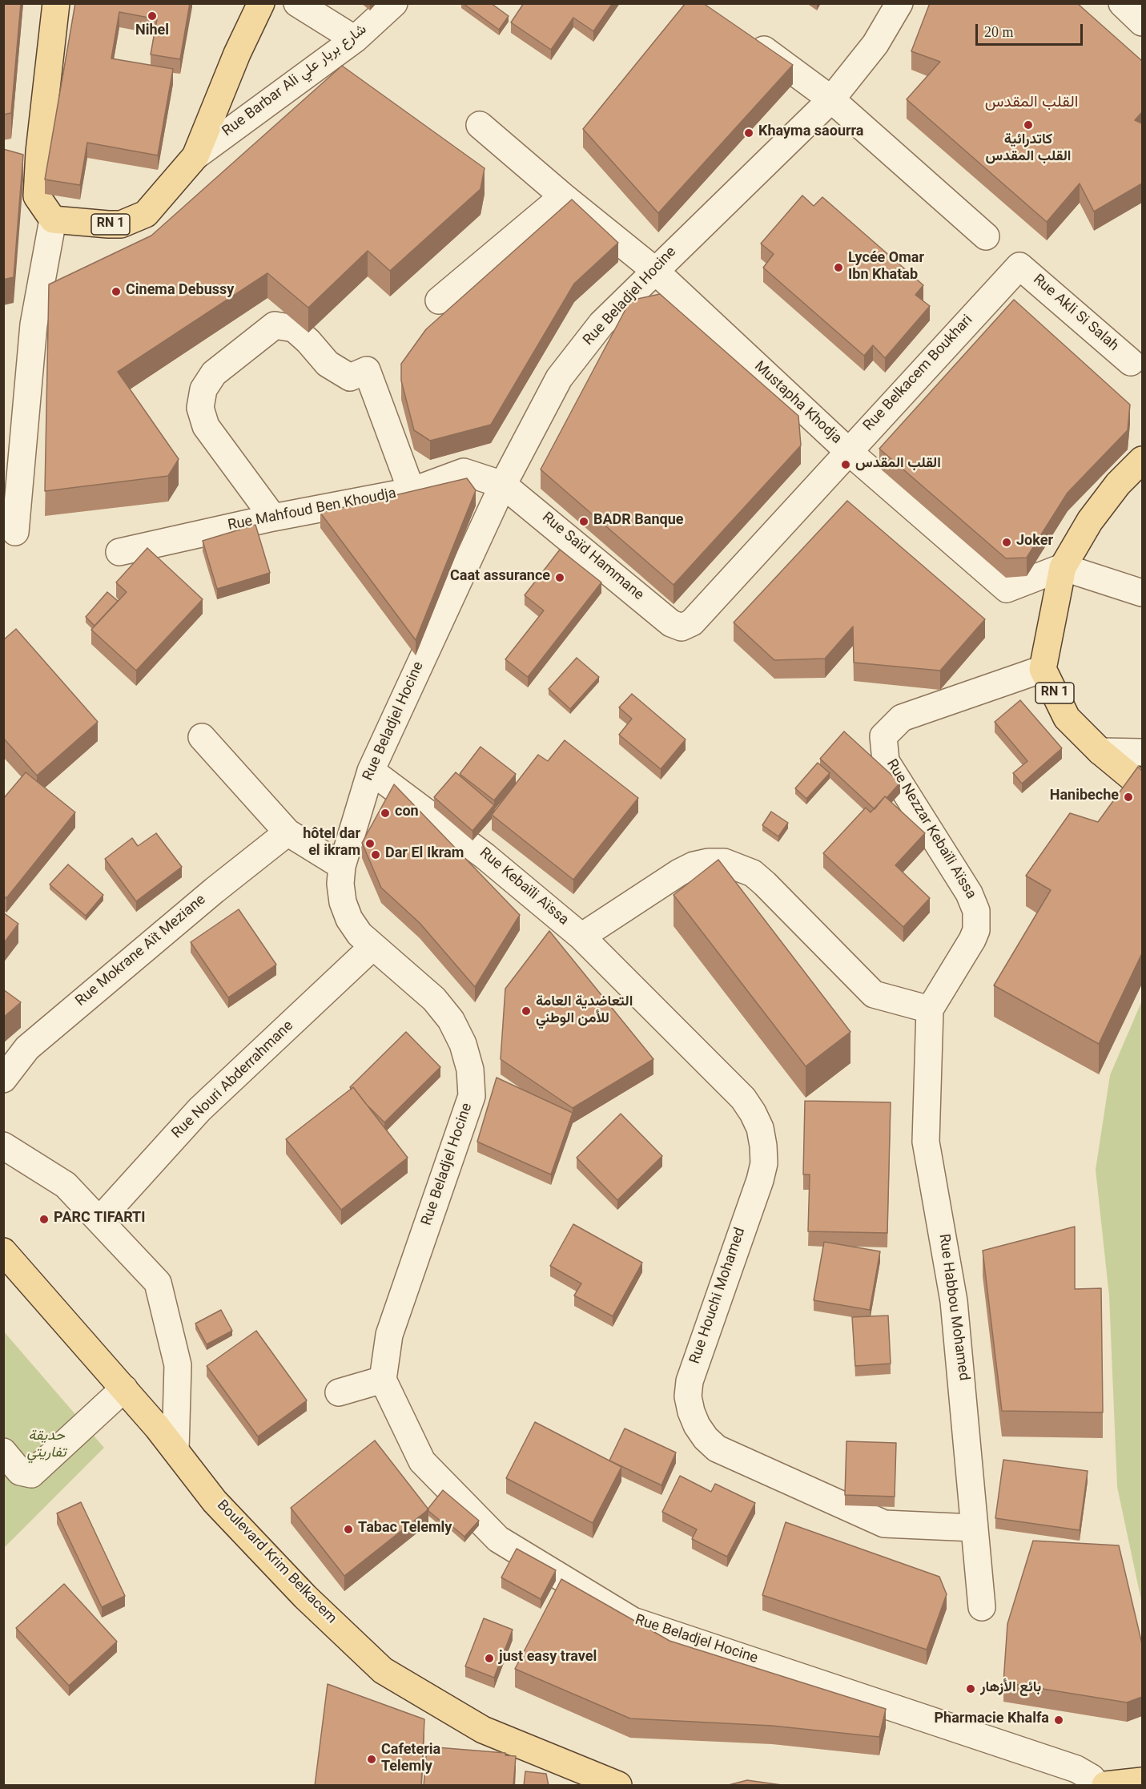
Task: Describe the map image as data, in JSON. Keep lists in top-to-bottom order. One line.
{"streets":{"main road":["RN 1","Boulevard Krim Belkacem"],"street":["Rue Barbar Ali شارع بربار علي","Rue Beladjel Hocine","Rue Akli Si Salah","Rue Belkacem Boukhari","Mustapha Khodja","Rue Mahfoud Ben Khoudja","Rue Saïd Hammane","Rue Nezzar Kebaïli Aïssa","Rue Kebaïli Aïssa","Rue Mokrane Aït Meziane","Rue Nouri Abderrahmane","Rue Houchi Mohamed","Rue Habbou Mohamed"]},"crossings":[["Rue Barbar Ali شارع بربار علي","RN 1"],["RN 1","Mustapha Khodja"],["RN 1","Rue Nezzar Kebaïli Aïssa"],["Rue Beladjel Hocine","Mustapha Khodja"],["Rue Beladjel Hocine","Rue Mahfoud Ben Khoudja"],["Rue Beladjel Hocine","Rue Saïd Hammane"],["Rue Beladjel Hocine","Rue Kebaïli Aïssa"],["Rue Beladjel Hocine","Rue Nouri Abderrahmane"],["Rue Akli Si Salah","Rue Belkacem Boukhari"],["Rue Belkacem Boukhari","Mustapha Khodja"],["Rue Belkacem Boukhari","Rue Saïd Hammane"],["Rue Mahfoud Ben Khoudja","Rue Saïd Hammane"],["Rue Nezzar Kebaïli Aïssa","Rue Habbou Mohamed"],["Rue Kebaïli Aïssa","Rue Houchi Mohamed"],["Rue Houchi Mohamed","Rue Habbou Mohamed"]],"districts":["القلب المقدس"],"parks":["حديقة تفاريتي"],"places":["Nihel","كاتدرائية القلب المقدس","Khayma saourra","Lycée Omar Ibn Khatab","Cinema Debussy","القلب المقدس","BADR Banque","Joker","Caat assurance","Hanibeche","con","hôtel dar el ikram","Dar El Ikram","التعاضدية العامة للأمن الوطني","PARC TIFARTI","Tabac Telemly","just easy travel","بائع الأزهار","Pharmacie Khalfa","Cafeteria Telemly"],"scale_bar":"20 m"}
